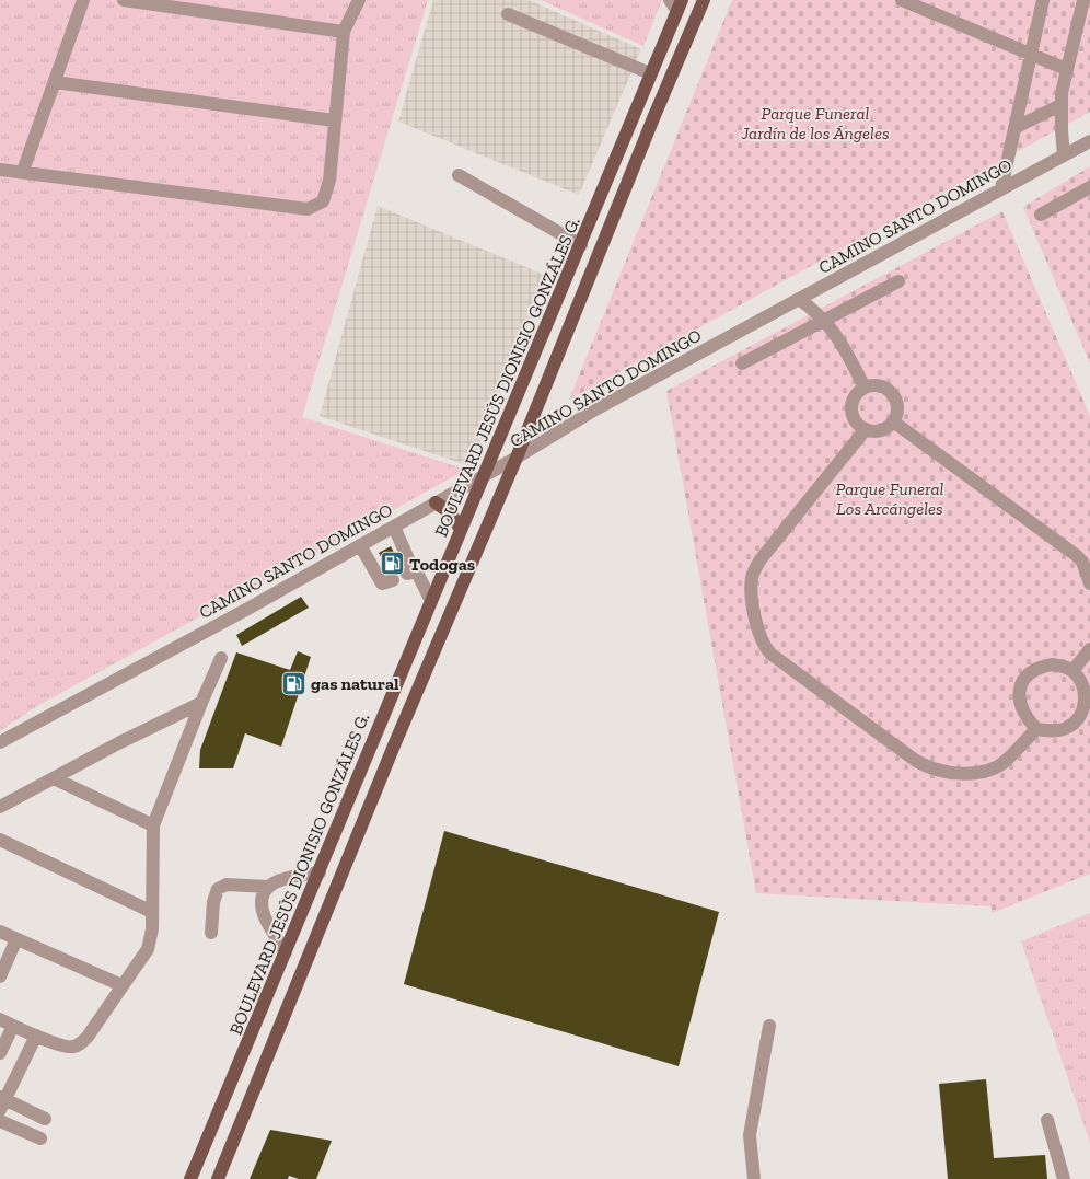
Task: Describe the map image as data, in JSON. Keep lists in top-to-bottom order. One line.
{"streets":{"main road":["BOULEVARD JESÚS DIONISIO GONZÁLES G."],"street":["CAMINO SANTO DOMINGO"]},"crossings":[["CAMINO SANTO DOMINGO","BOULEVARD JESÚS DIONISIO GONZÁLES G."]],"parks":["Parque Funeral Jardín de los Ángeles","Parque Funeral Los Arcángeles"],"places":{"fuel station":["Todogas","gas natural"]}}
